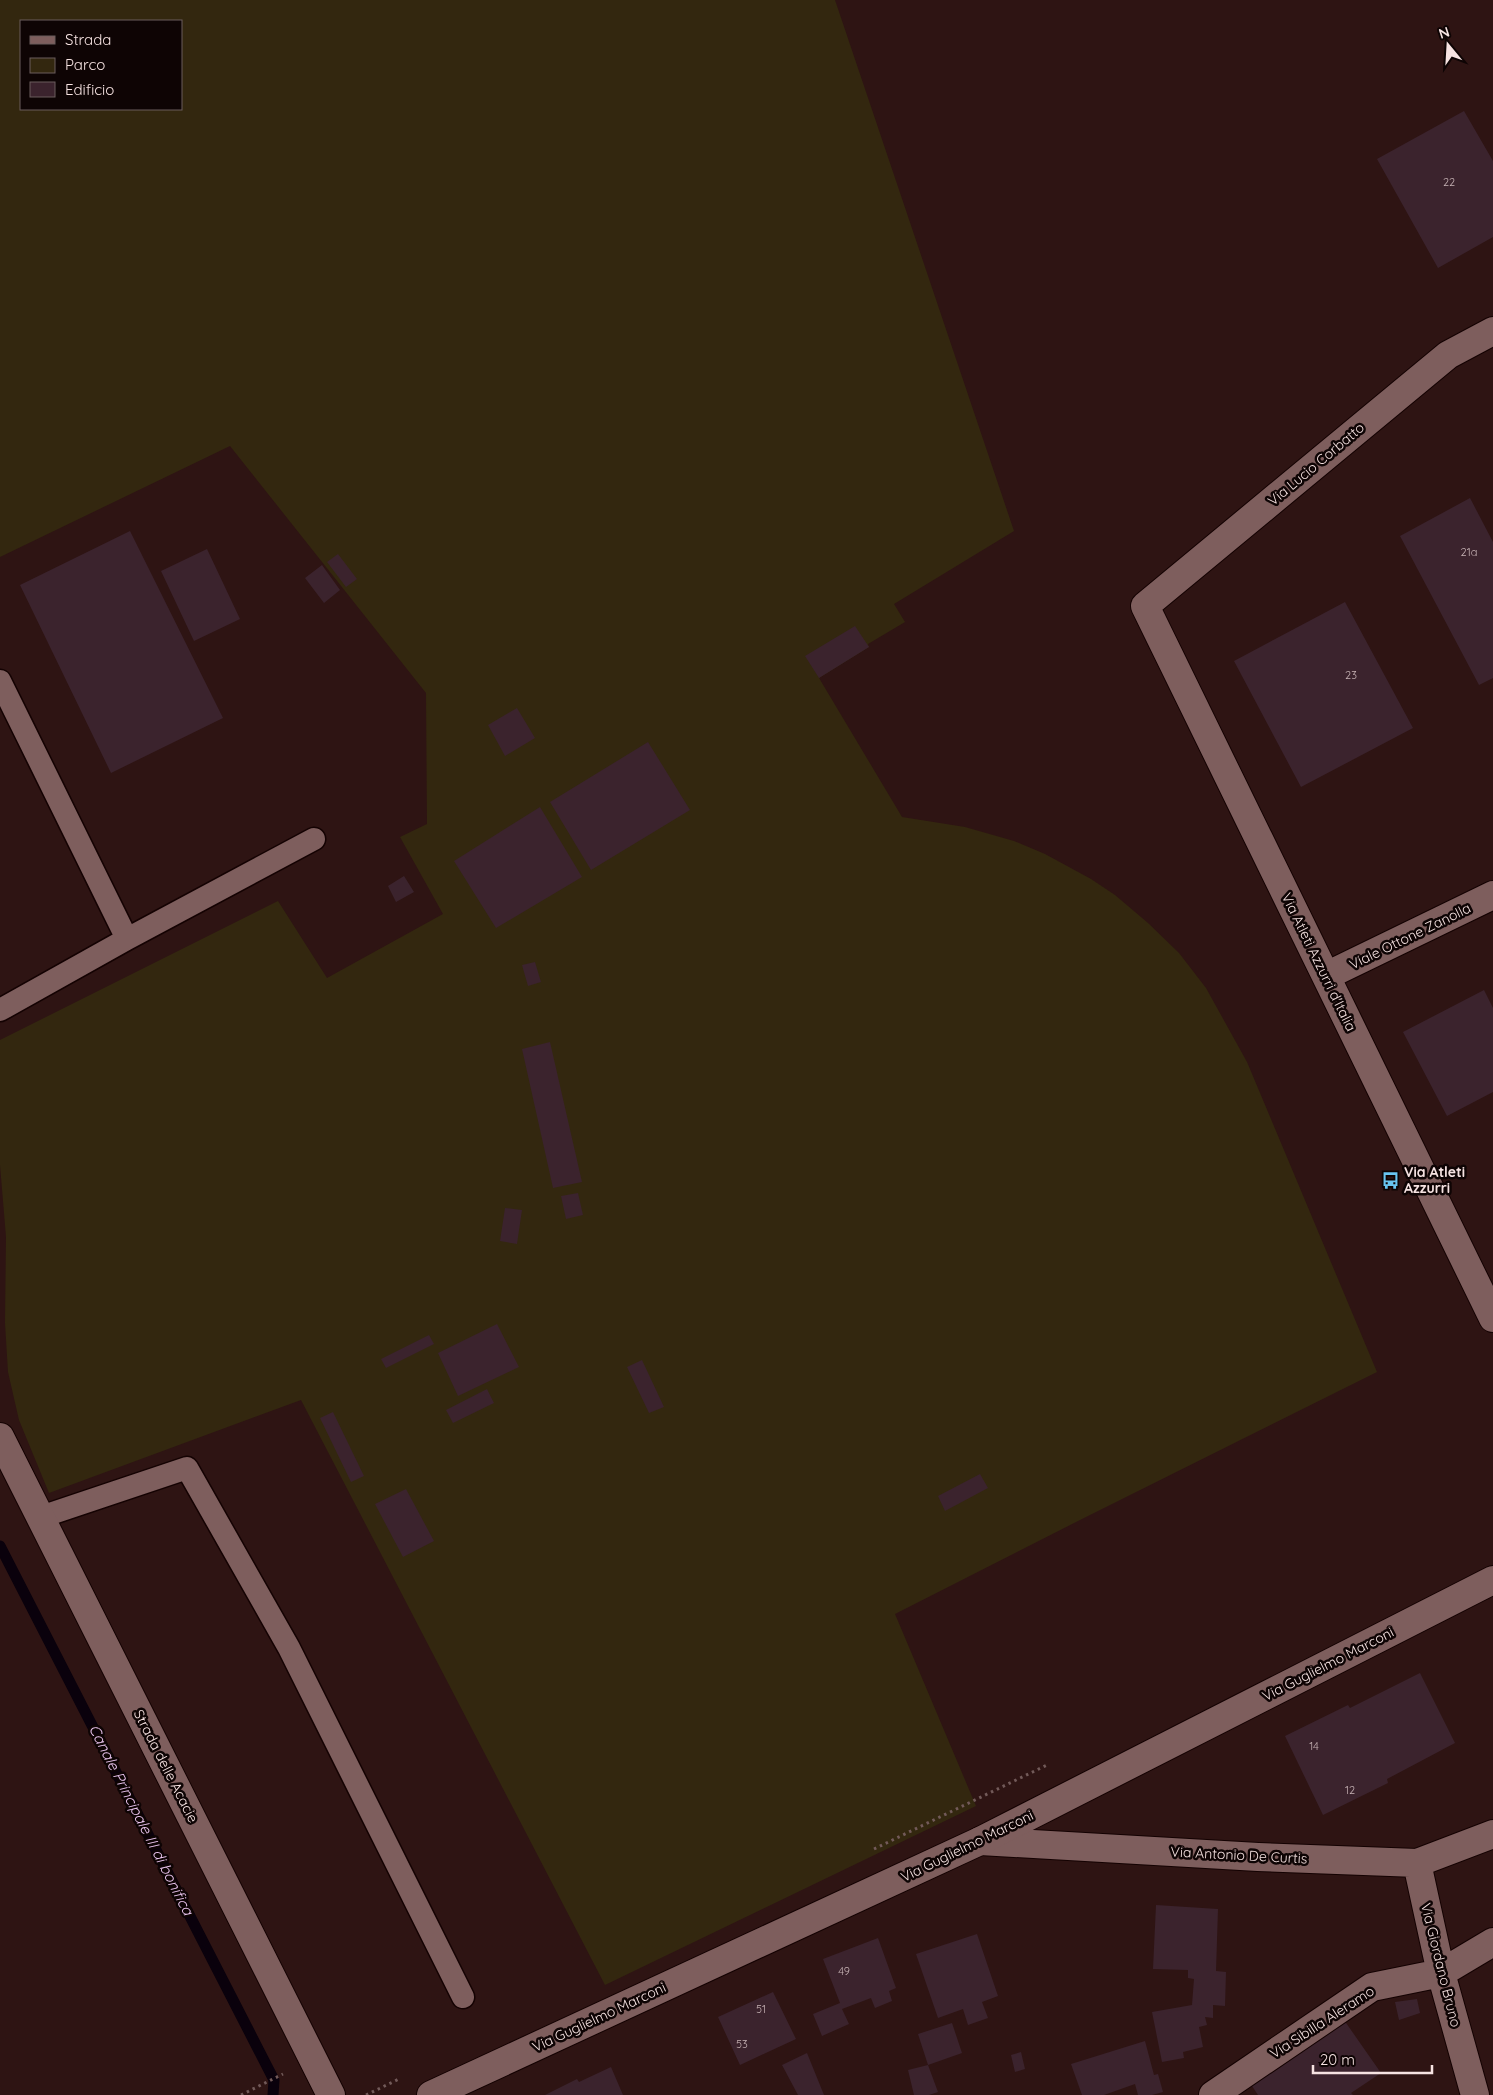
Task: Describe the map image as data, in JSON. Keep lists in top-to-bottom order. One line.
{"streets":{"street":["Via Lucio Corbatto","Viale Ottone Zanolla","Via Atleti Azzurri d'Italia","Via Guglielmo Marconi","Strada delle Acacie","Via Antonio De Curtis","Via Giordano Bruno","Via Sibilla Aleramo"]},"crossings":[["Via Lucio Corbatto","Via Atleti Azzurri d'Italia"],["Viale Ottone Zanolla","Via Atleti Azzurri d'Italia"],["Via Guglielmo Marconi","Via Antonio De Curtis"],["Via Antonio De Curtis","Via Giordano Bruno"],["Via Giordano Bruno","Via Sibilla Aleramo"]],"water":["Canale Principale III di bonifica"],"places":{"bus stop":["Via Atleti Azzurri"]},"house_numbers":["22","21a","23","14","12","49","51","53"],"legend":["Strada","Parco","Edificio"],"scale_bar":"20 m","north":"top"}
